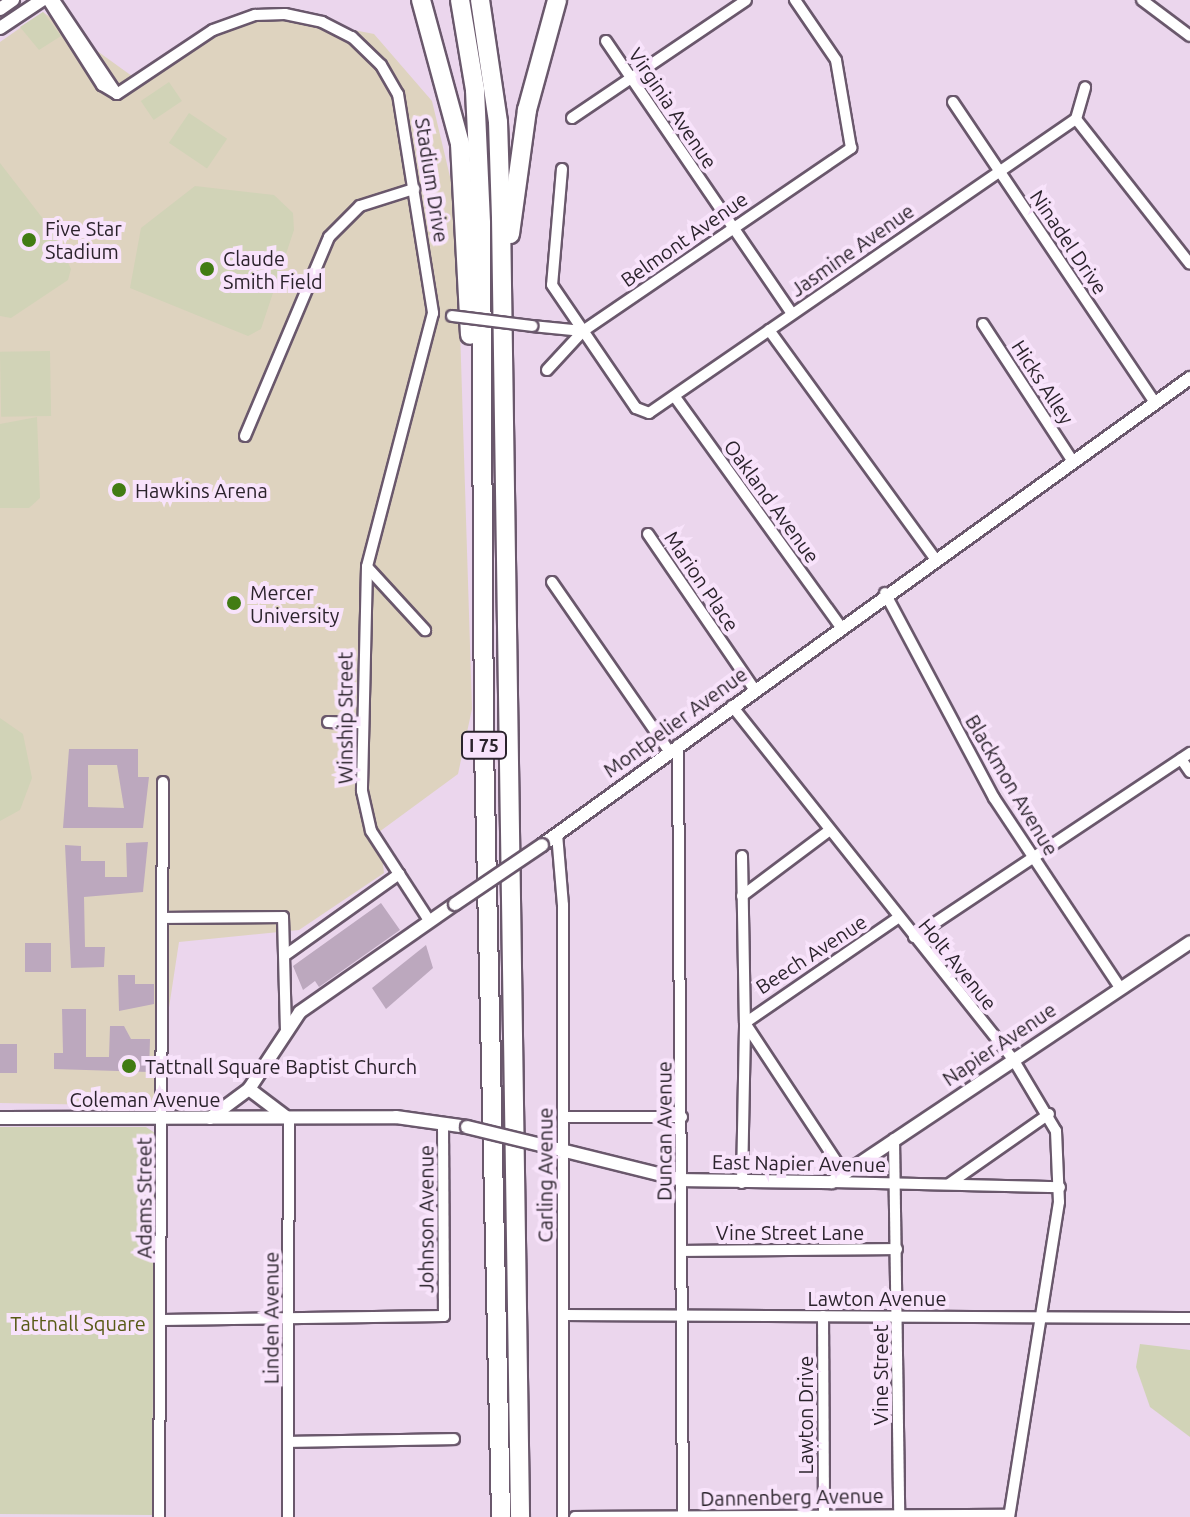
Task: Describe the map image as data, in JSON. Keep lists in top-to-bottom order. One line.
{"streets":{"highway":["I 75"],"street":["Virginia Avenue","Stadium Drive","Belmont Avenue","Ninadel Drive","Jasmine Avenue","Hicks Alley","Oakland Avenue","Marion Place","Winship Street","Montpelier Avenue","Blackmon Avenue","Beech Avenue","Holt Avenue","Napier Avenue","Coleman Avenue","Duncan Avenue","East Napier Avenue","Carling Avenue","Adams Street","Johnson Avenue","Vine Street Lane","Lawton Avenue","Linden Avenue","Vine Street","Lawton Drive","Dannenberg Avenue"]},"crossings":[["Virginia Avenue","Belmont Avenue"],["Virginia Avenue","Jasmine Avenue"],["Stadium Drive","Winship Street"],["Belmont Avenue","Jasmine Avenue"],["Ninadel Drive","Jasmine Avenue"],["Ninadel Drive","Montpelier Avenue"],["Jasmine Avenue","Oakland Avenue"],["Hicks Alley","Montpelier Avenue"],["Oakland Avenue","Montpelier Avenue"],["Marion Place","Montpelier Avenue"],["Winship Street","Montpelier Avenue"],["Montpelier Avenue","Blackmon Avenue"],["Montpelier Avenue","Holt Avenue"],["Montpelier Avenue","Coleman Avenue"],["Montpelier Avenue","Duncan Avenue"],["Montpelier Avenue","Carling Avenue"],["Blackmon Avenue","Napier Avenue"],["Beech Avenue","Holt Avenue"],["Holt Avenue","Napier Avenue"],["Holt Avenue","East Napier Avenue"],["Holt Avenue","Lawton Avenue"],["Holt Avenue","Dannenberg Avenue"],["Napier Avenue","East Napier Avenue"],["Napier Avenue","Vine Street"],["Coleman Avenue","East Napier Avenue"],["Coleman Avenue","Adams Street"],["Coleman Avenue","Johnson Avenue"],["Coleman Avenue","Linden Avenue"],["Duncan Avenue","East Napier Avenue"],["Duncan Avenue","Vine Street Lane"],["Duncan Avenue","Lawton Avenue"],["Duncan Avenue","Dannenberg Avenue"],["East Napier Avenue","Carling Avenue"],["East Napier Avenue","Vine Street"],["Carling Avenue","Lawton Avenue"],["Johnson Avenue","Linden Avenue"],["Vine Street Lane","Vine Street"],["Lawton Avenue","Vine Street"],["Lawton Avenue","Lawton Drive"],["Vine Street","Dannenberg Avenue"],["Lawton Drive","Dannenberg Avenue"]],"parks":["Tattnall Square"],"places":["Five Star Stadium","Claude Smith Field","Hawkins Arena","Mercer University","Tattnall Square Baptist Church"]}
